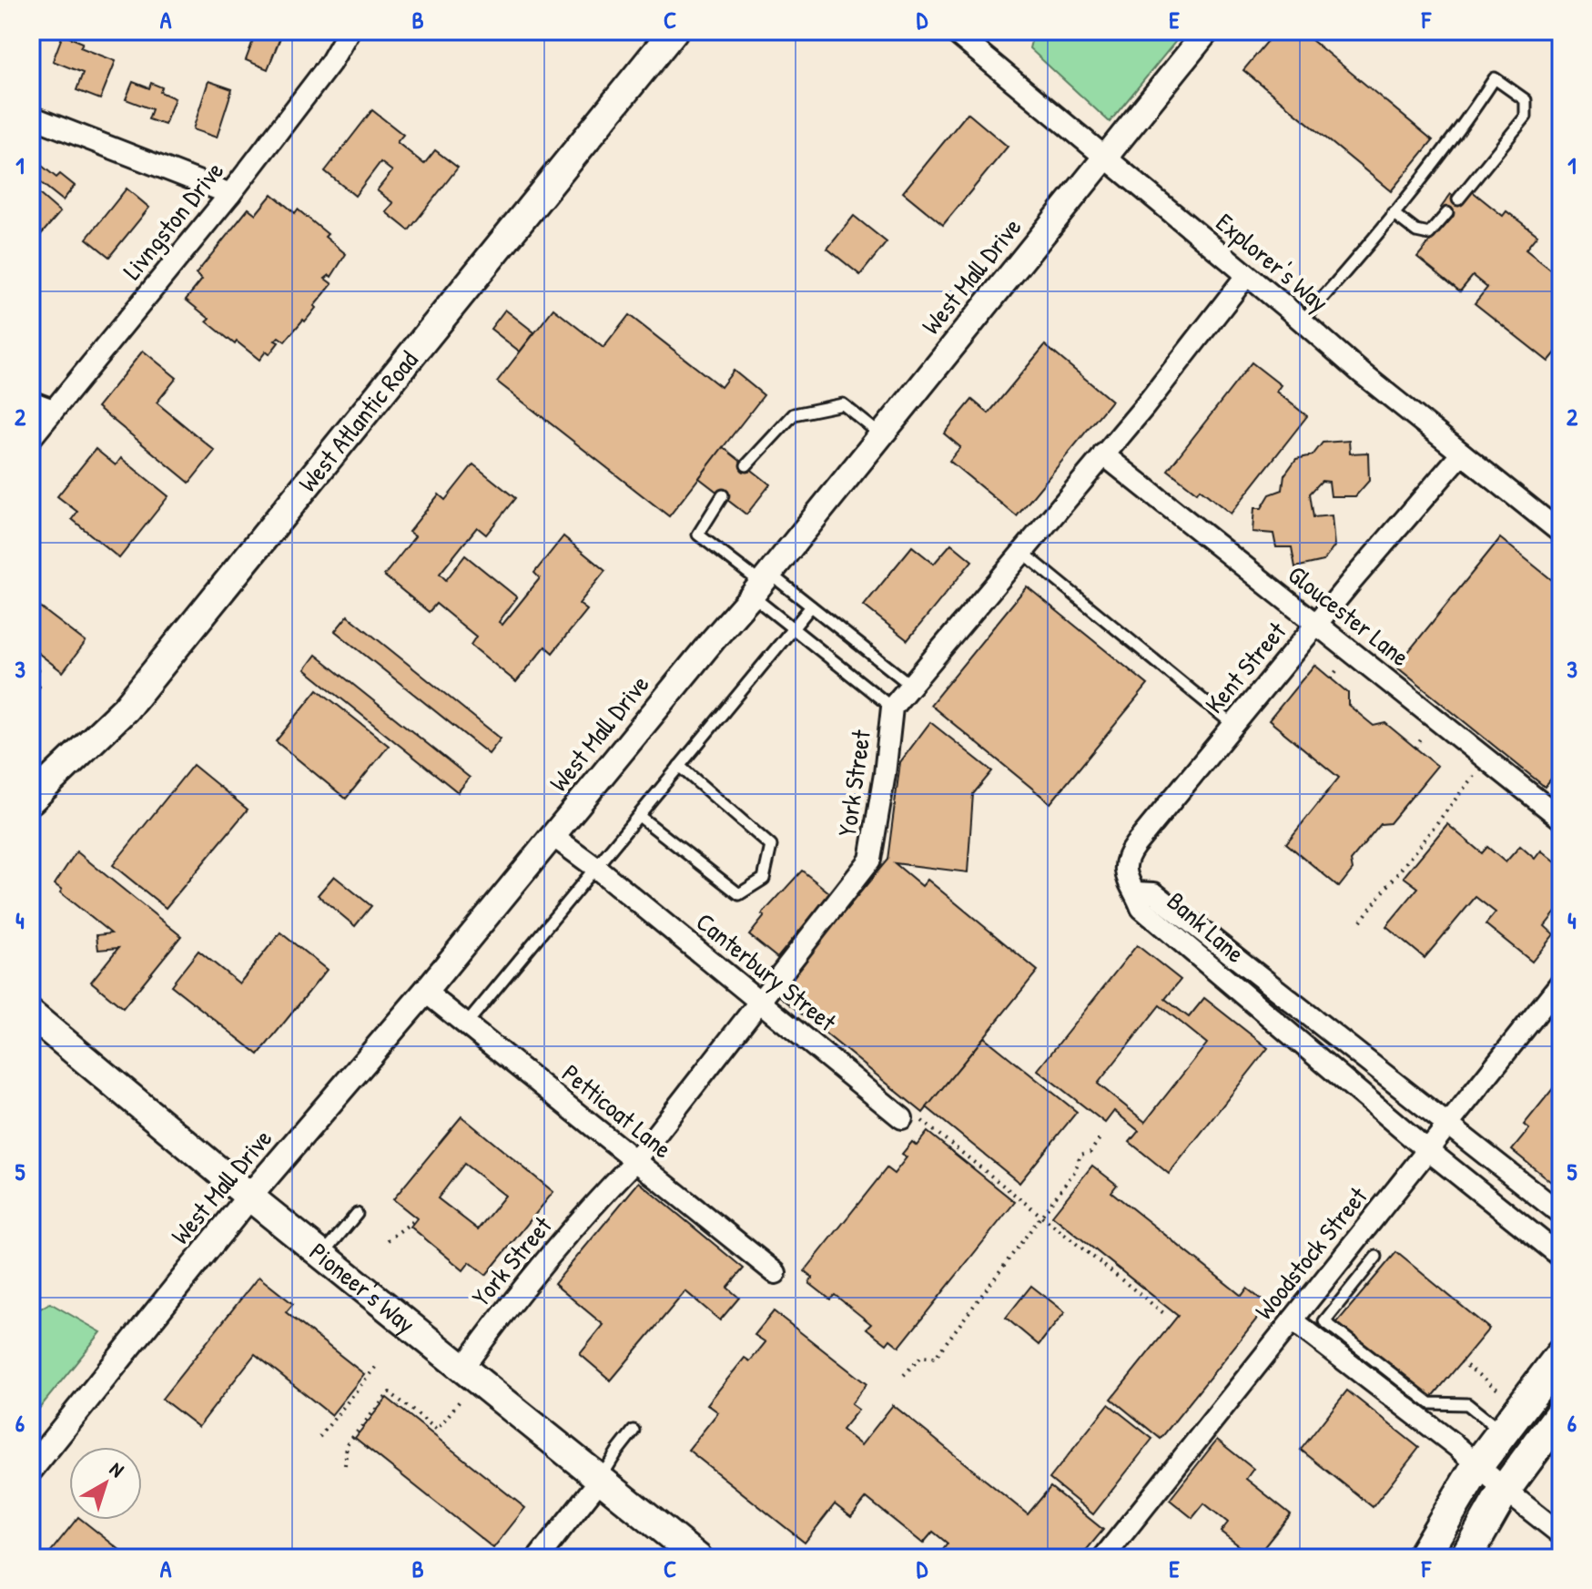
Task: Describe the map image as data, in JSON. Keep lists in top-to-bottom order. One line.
{"streets":{"main road":["West Atlantic Road","Pioneer's Way"],"street":["Livngston Drive","Explorer's Way","West Mall Drive","Gloucester Lane","Kent Street","York Street","Bank Lane","Canterbury Street","Petticoat Lane","Woodstock Street"]},"crossings":[["Explorer's Way","West Mall Drive"],["Explorer's Way","Kent Street"],["Explorer's Way","York Street"],["West Mall Drive","Canterbury Street"],["West Mall Drive","Petticoat Lane"],["West Mall Drive","Pioneer's Way"],["Gloucester Lane","Kent Street"],["Gloucester Lane","York Street"],["Kent Street","Bank Lane"],["York Street","Canterbury Street"],["York Street","Petticoat Lane"],["York Street","Pioneer's Way"],["Bank Lane","Woodstock Street"]],"north":"top right","grid":{"columns":["A","B","C","D","E","F"],"rows":["1","2","3","4","5","6"]}}
